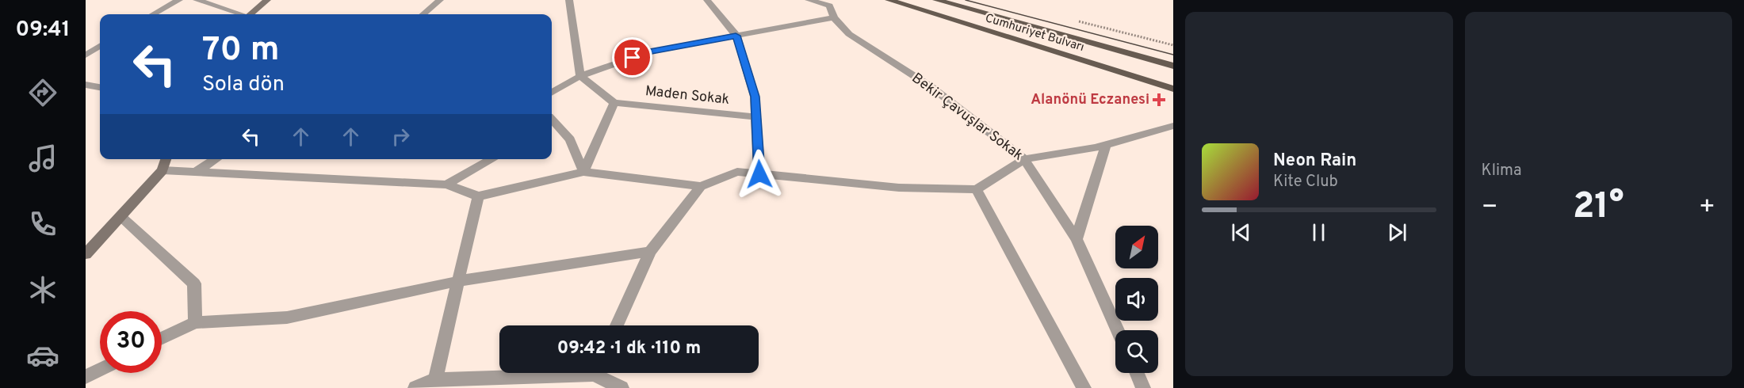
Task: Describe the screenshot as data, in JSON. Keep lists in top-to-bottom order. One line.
{"streets":{"main road":["Cumhuriyet Bulvarı"],"street":["Maden Sokak","Bekir Çavuşlar Sokak"]},"places":{"health":["Alanönü Eczanesi"]},"north":"top right","page":{"tabs":"09:41","tile":"Klima","turn":["70 m","Sola dön"],"song":["Neon Rain","Kite Club"],"heat":["−","21°","+"],"limit":"30","trip":"09:42 · 1 dk · 110 m"}}
